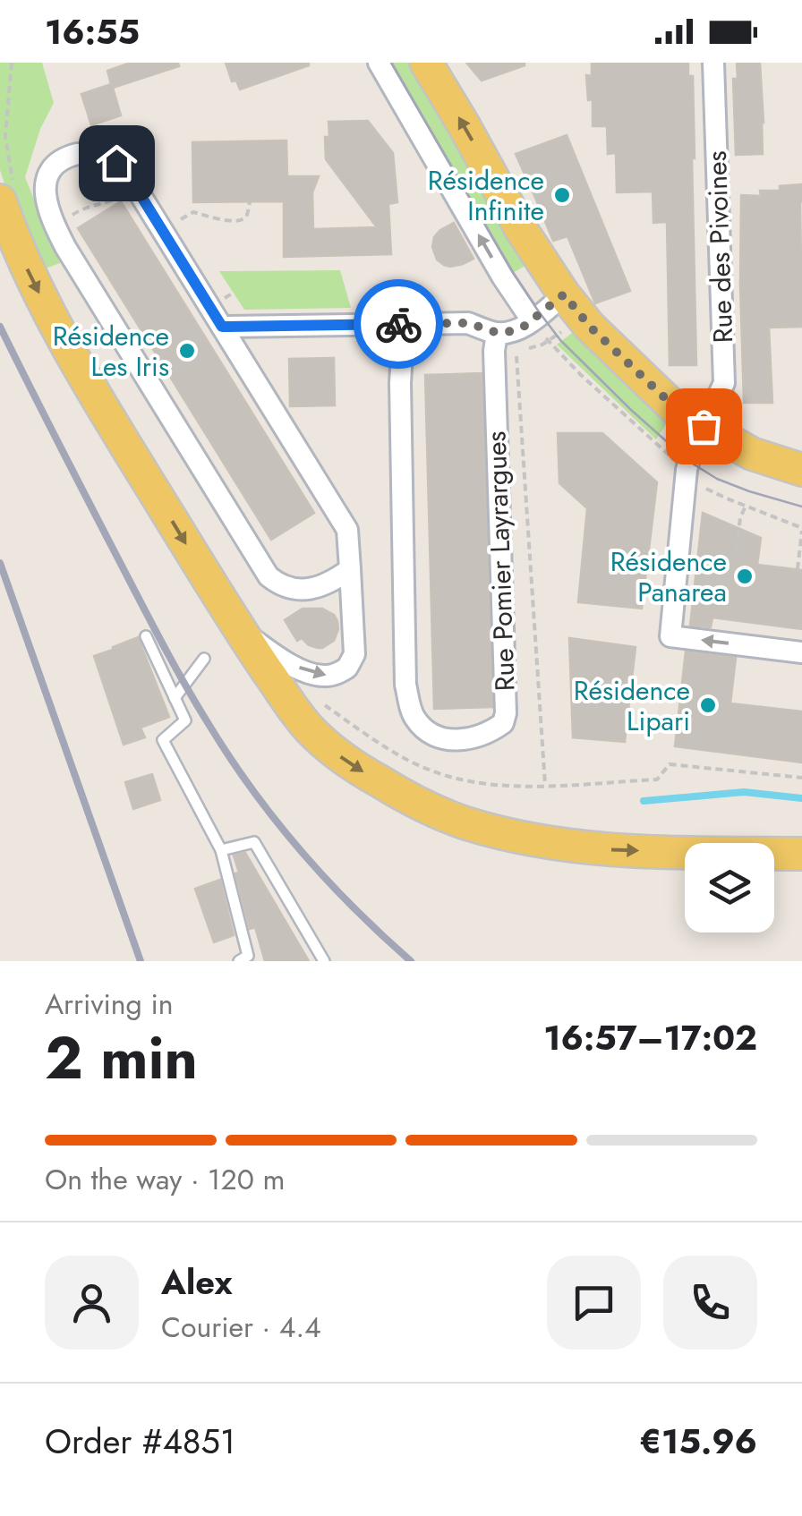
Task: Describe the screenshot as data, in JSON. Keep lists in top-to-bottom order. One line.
{"streets":{"street":["Rue des Pivoines","Rue Pomier Layrargues"]},"places":["Résidence Infinite","Résidence Les Iris","Résidence Panarea","Résidence Lipari"],"page":{"status":"16:55","heading":["2 min","Arriving in","16:57–17:02"],"panel":["Alex","Courier · 4.4","Order #4851","€15.96"],"bar":"On the way · 120 m"}}
